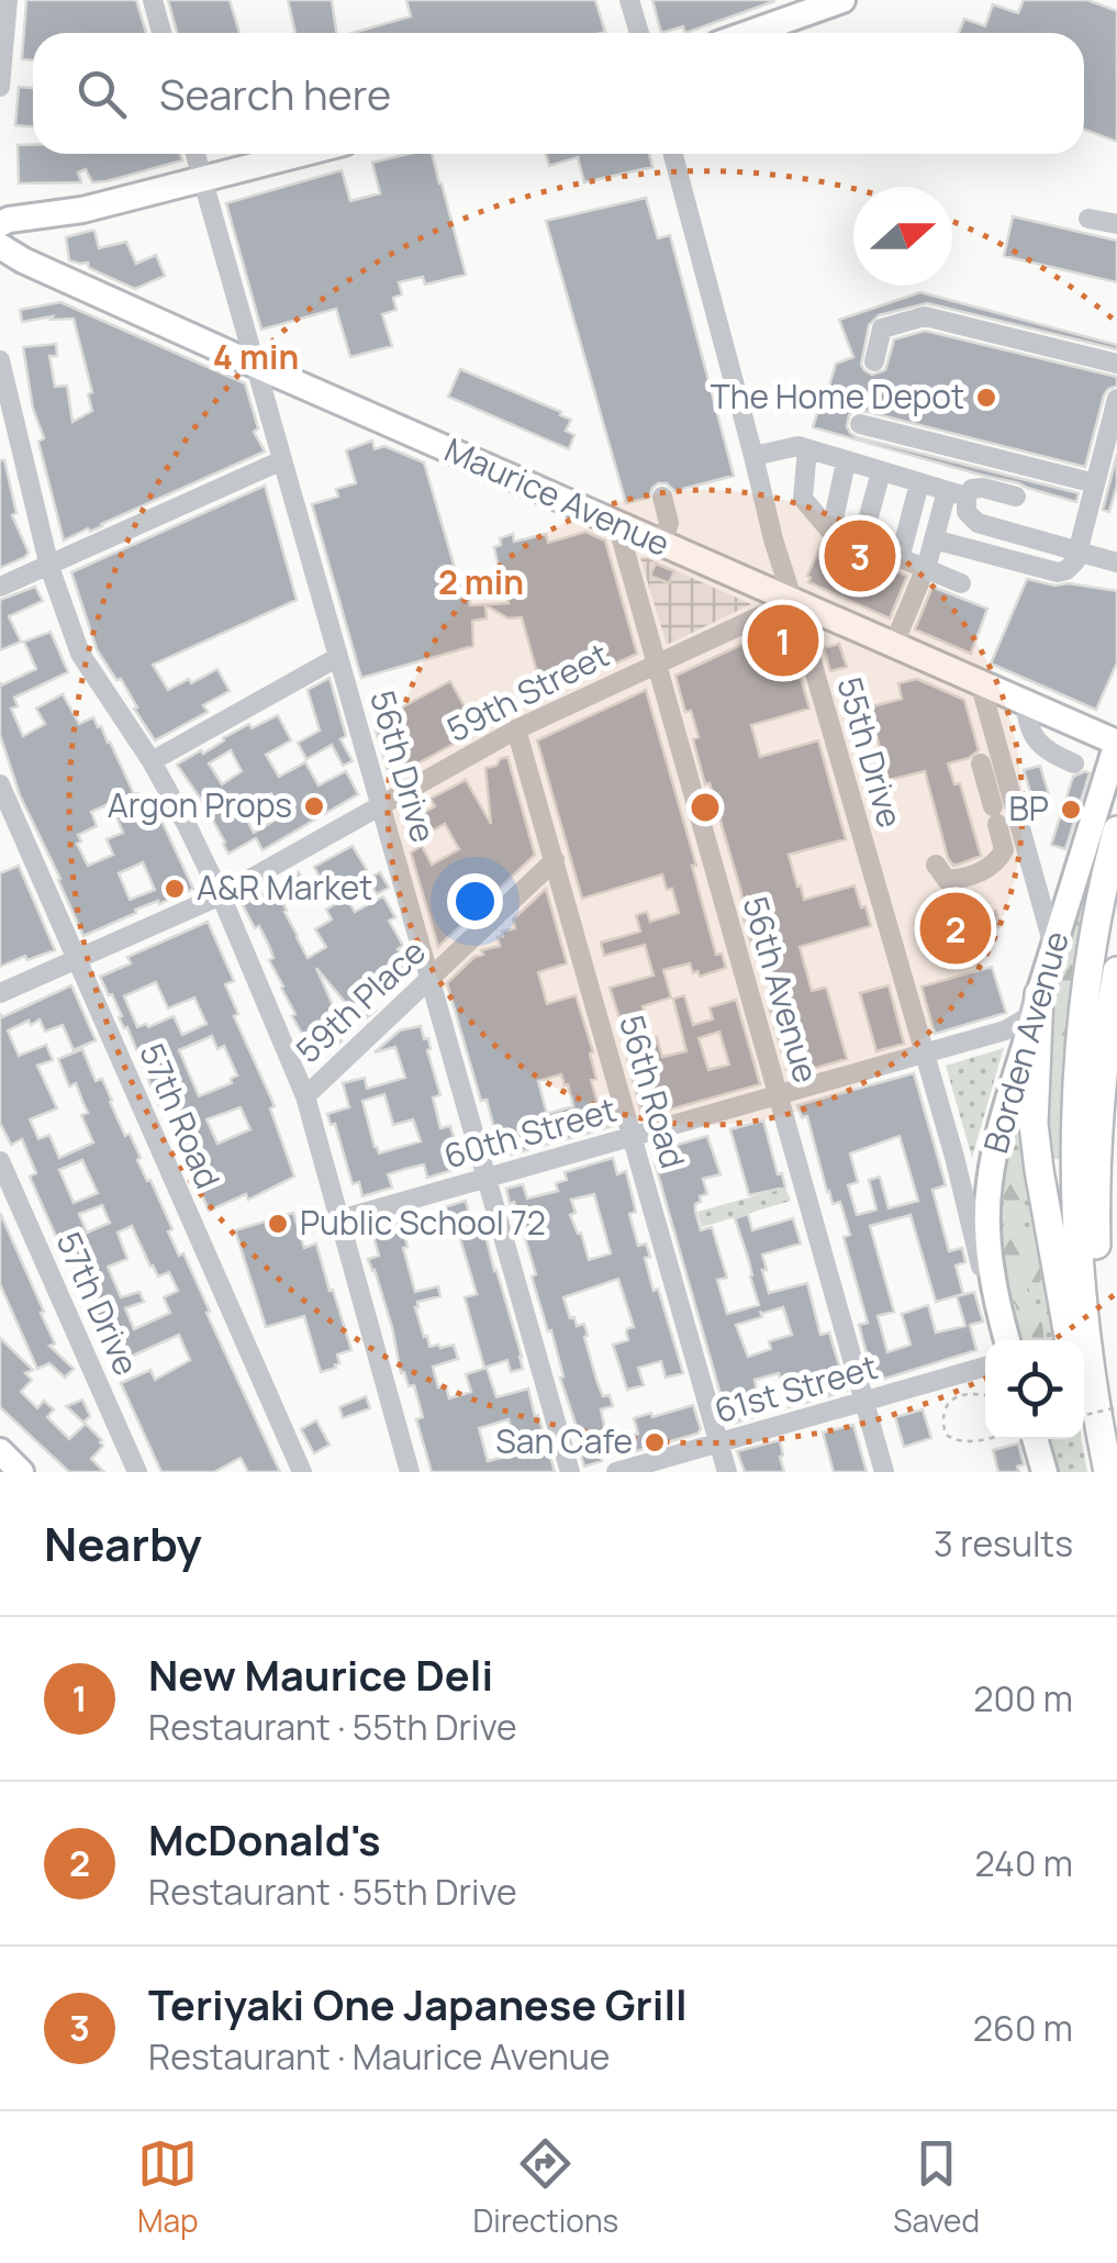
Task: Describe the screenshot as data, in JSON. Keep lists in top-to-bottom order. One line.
{"streets":{"main road":["Maurice Avenue","Borden Avenue"],"street":["59th Street","55th Drive","56th Drive","56th Avenue","59th Place","56th Road","57th Road","60th Street","57th Drive","61st Street"]},"crossings":[["Maurice Avenue","59th Street"],["Maurice Avenue","55th Drive"],["Maurice Avenue","56th Drive"],["Maurice Avenue","56th Avenue"],["Maurice Avenue","Borden Avenue"],["59th Street","55th Drive"],["59th Street","56th Drive"],["59th Street","56th Avenue"],["59th Street","56th Road"],["59th Street","57th Road"],["55th Drive","Borden Avenue"],["55th Drive","60th Street"],["56th Drive","59th Place"],["56th Drive","60th Street"],["56th Avenue","60th Street"],["56th Avenue","61st Street"],["59th Place","56th Road"],["Borden Avenue","60th Street"],["56th Road","60th Street"],["56th Road","61st Street"]],"places":["The Home Depot","Argon Props","BP","A&R Market","Public School 72","San Cafe"],"north":"right","page":{"search":"Search here","pins":["3","1","2"],"heading":["Nearby","3 results"],"list":[{"mark":"1","name":"New Maurice Deli","note":"Restaurant · 55th Drive","value":"200 m"},{"mark":"2","name":"McDonald's","note":"Restaurant · 55th Drive","value":"240 m"},{"mark":"3","name":"Teriyaki One Japanese Grill","note":"Restaurant · Maurice Avenue","value":"260 m"}],"nav":["Map","Directions","Saved"]},"rings":["4 min","2 min"]}
